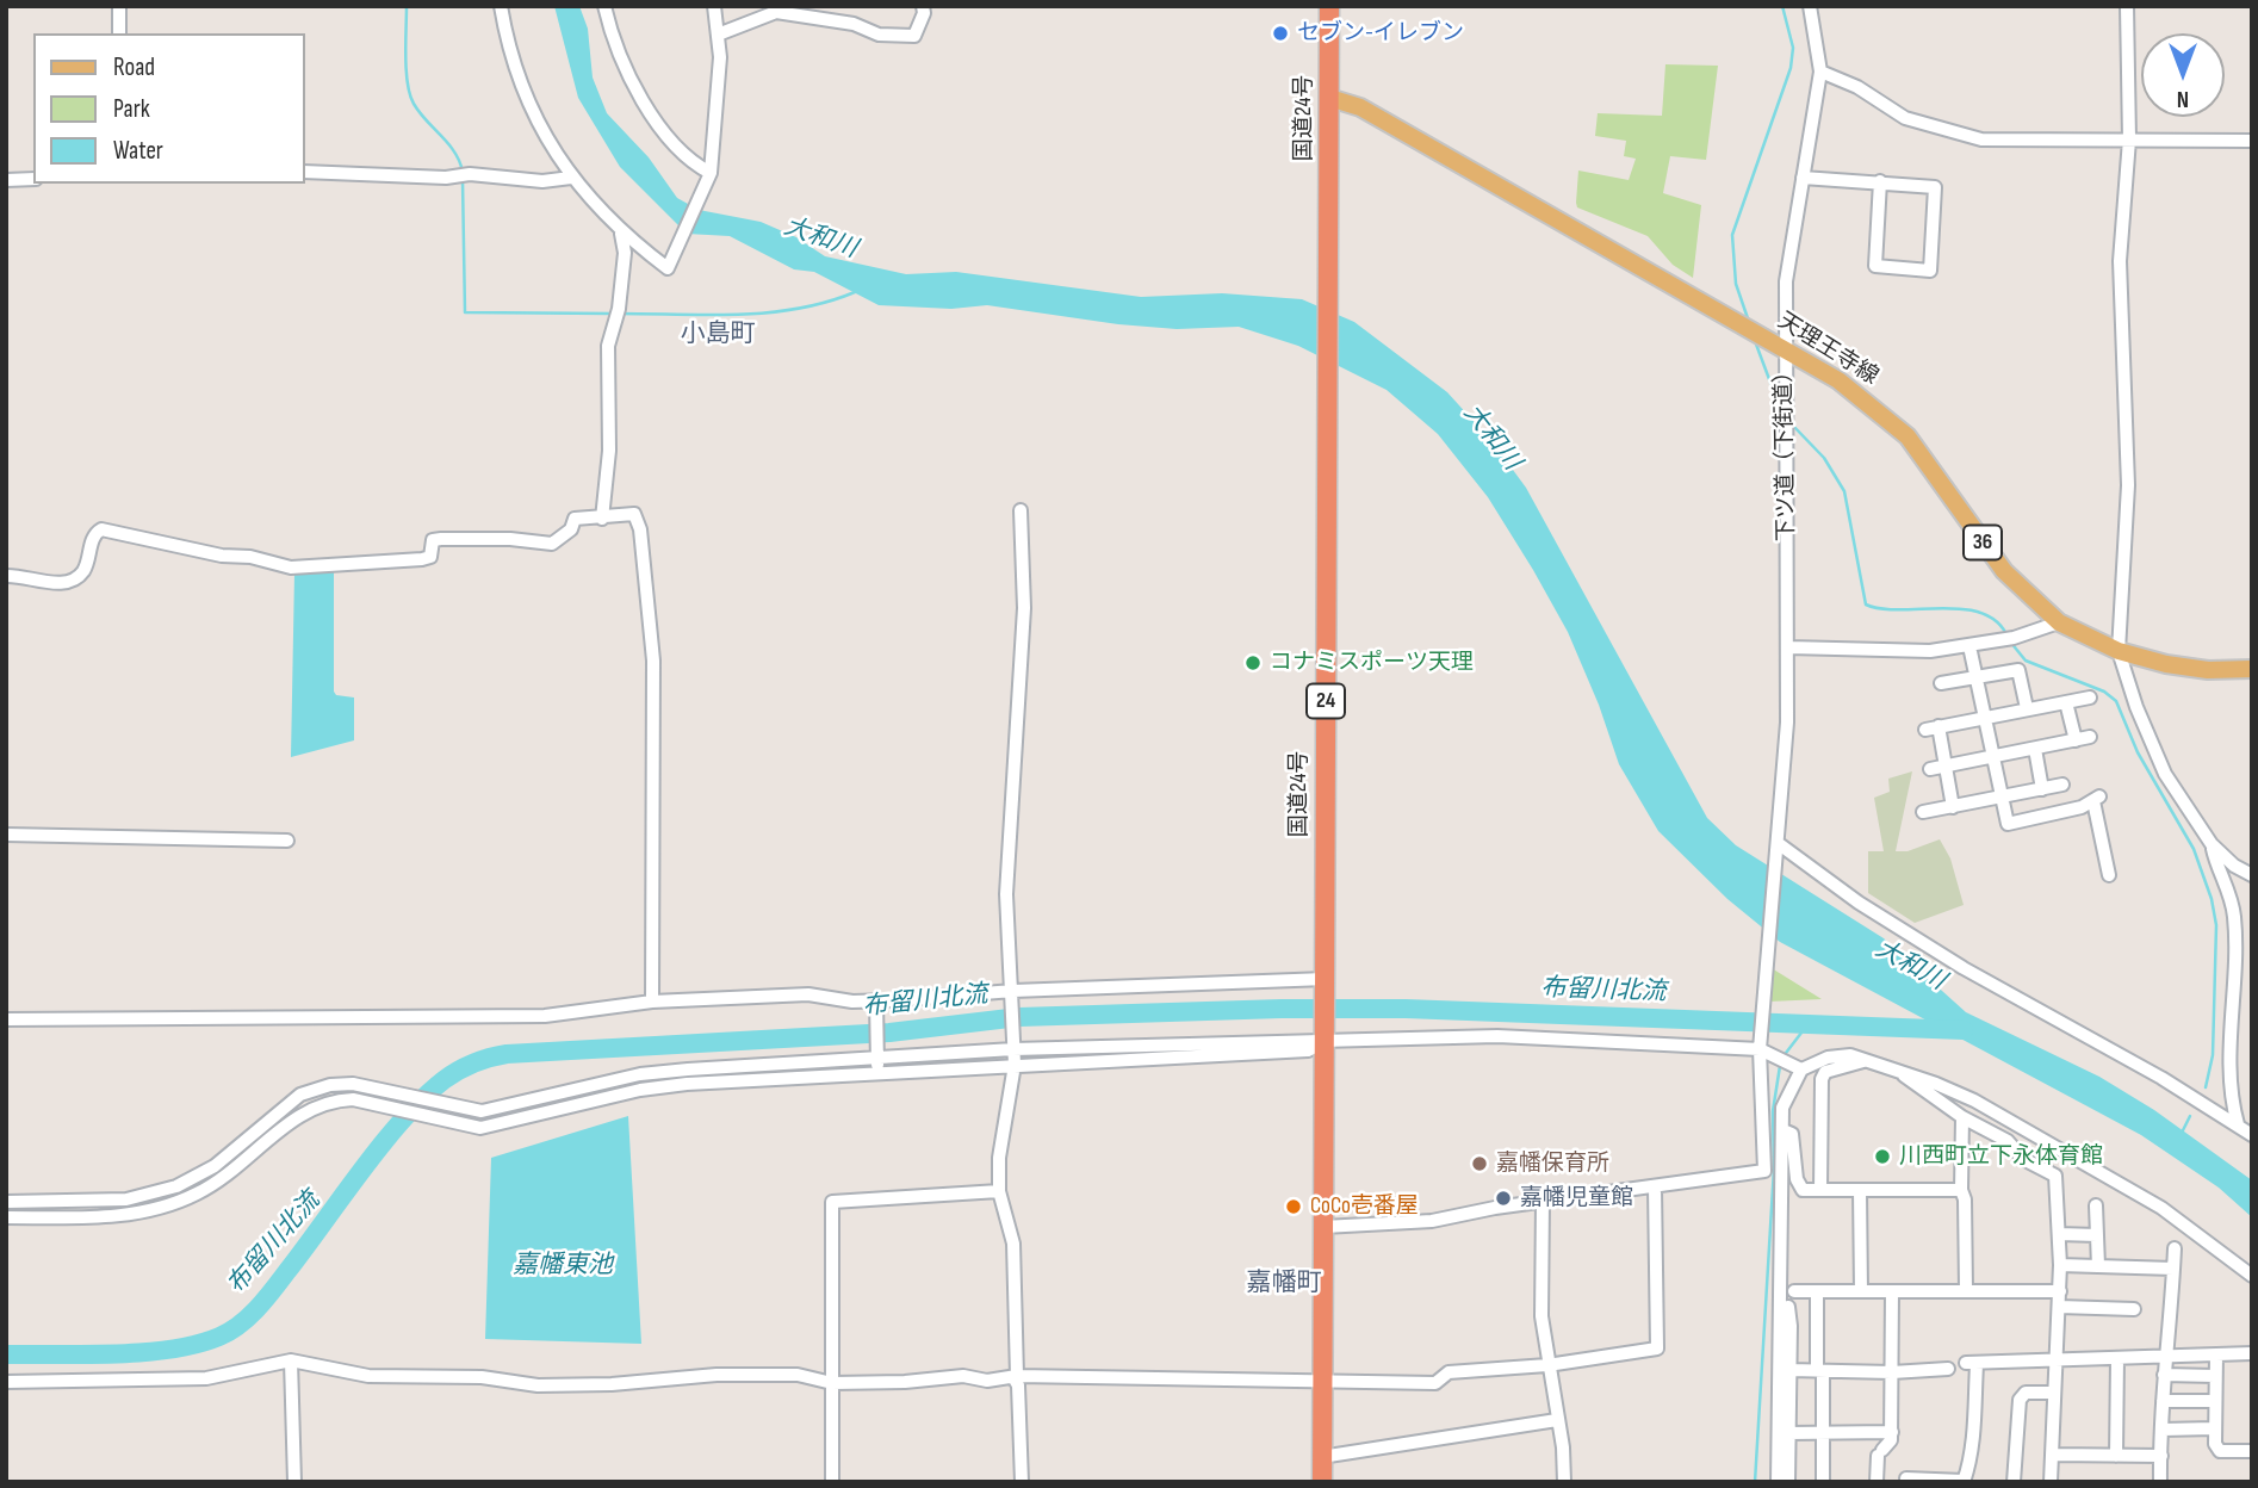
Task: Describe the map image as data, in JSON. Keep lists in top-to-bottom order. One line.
{"streets":{"highway":["国道24号","24"],"main road":["天理王寺線","36"],"street":["下ツ道（下街道）"]},"crossings":[["国道24号","天理王寺線"],["天理王寺線","下ツ道（下街道）"]],"districts":["小島町","嘉幡町"],"water":["大和川","布留川北流","嘉幡東池"],"places":["セブン-イレブン","コナミスポーツ天理","川西町立下永体育館","嘉幡保育所","嘉幡児童館","CoCo壱番屋"],"legend":["Road","Park","Water"],"north":"bottom"}
